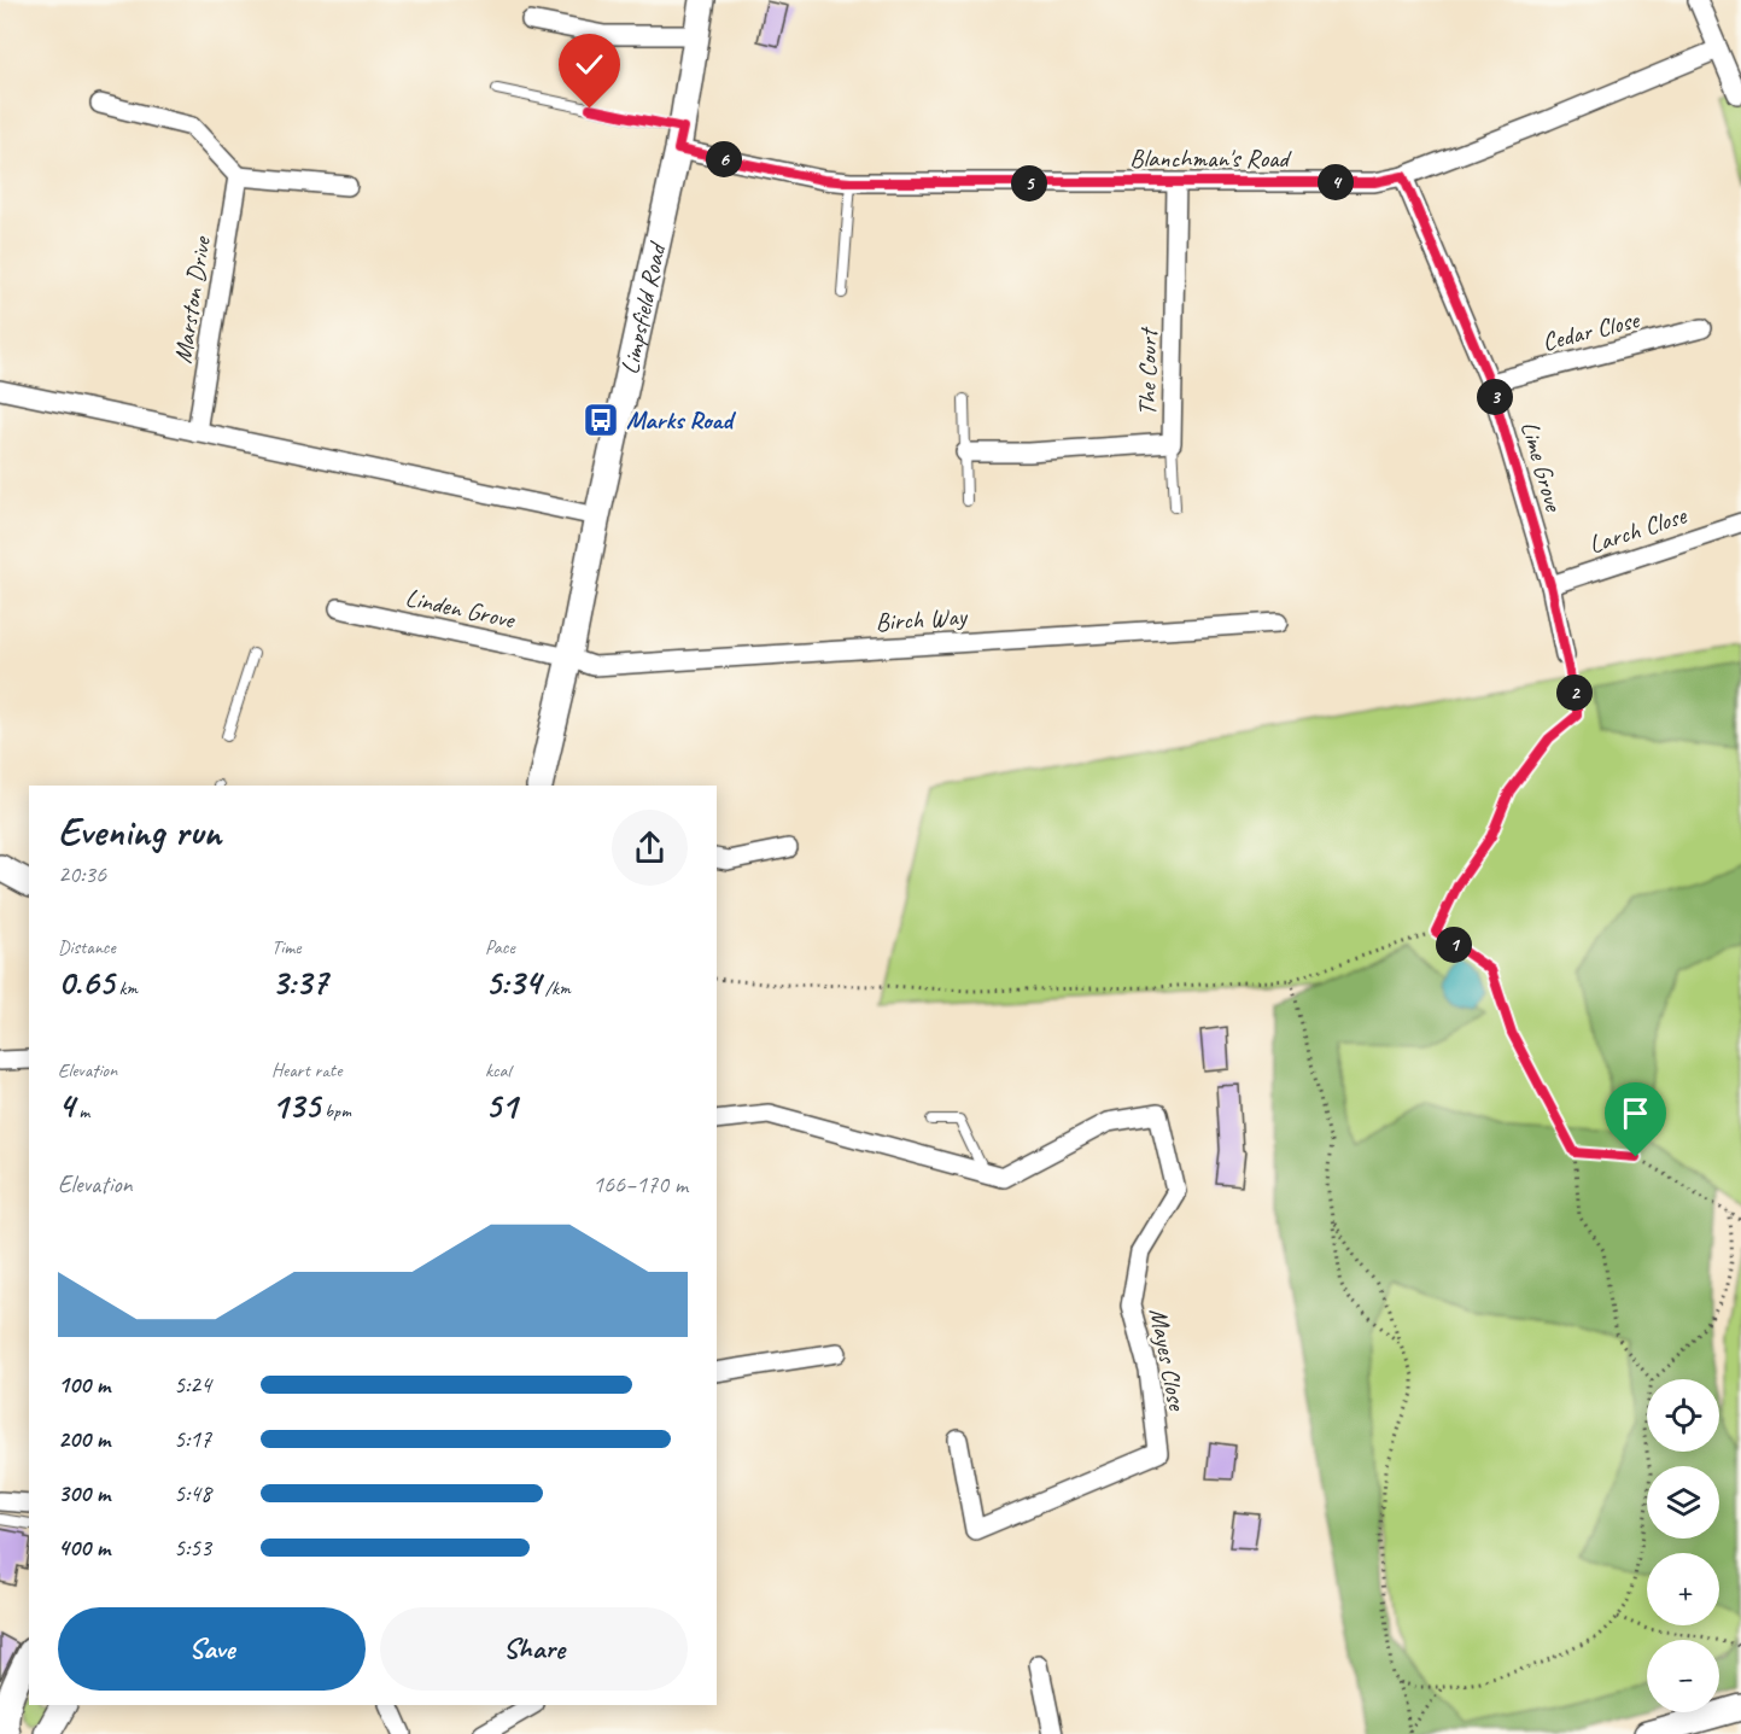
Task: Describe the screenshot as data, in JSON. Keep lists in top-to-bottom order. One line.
{"streets":{"main road":["Limpsfield Road"],"street":["Blanchman's Road","Marston Drive","Cedar Close","The Court","Lime Grove","Larch Close","Linden Grove","Birch Way","Mayes Close"]},"crossings":[["Blanchman's Road","Limpsfield Road"],["Blanchman's Road","The Court"],["Blanchman's Road","Lime Grove"],["Limpsfield Road","Linden Grove"],["Limpsfield Road","Birch Way"],["Cedar Close","Lime Grove"],["Lime Grove","Larch Close"],["Linden Grove","Birch Way"]],"places":{"bus stop":["Marks Road"]},"page":{"pins":["6","4","5","3","2","1"],"heading":["Evening run","20:36"],"stats":[["Distance","0.65 km"],["Time","3:37"],["Pace","5:34 /km"],["Elevation","4 m"],["Heart rate","135 bpm"],["kcal","51"]],"chart":["Elevation","166–170 m"],"list":[{"name":"100 m","note":"5:24"},{"name":"200 m","note":"5:17"},{"name":"300 m","note":"5:48"},{"name":"400 m","note":"5:53"}],"map_buttons":["+","−"],"buttons":["Save","Share"]}}
